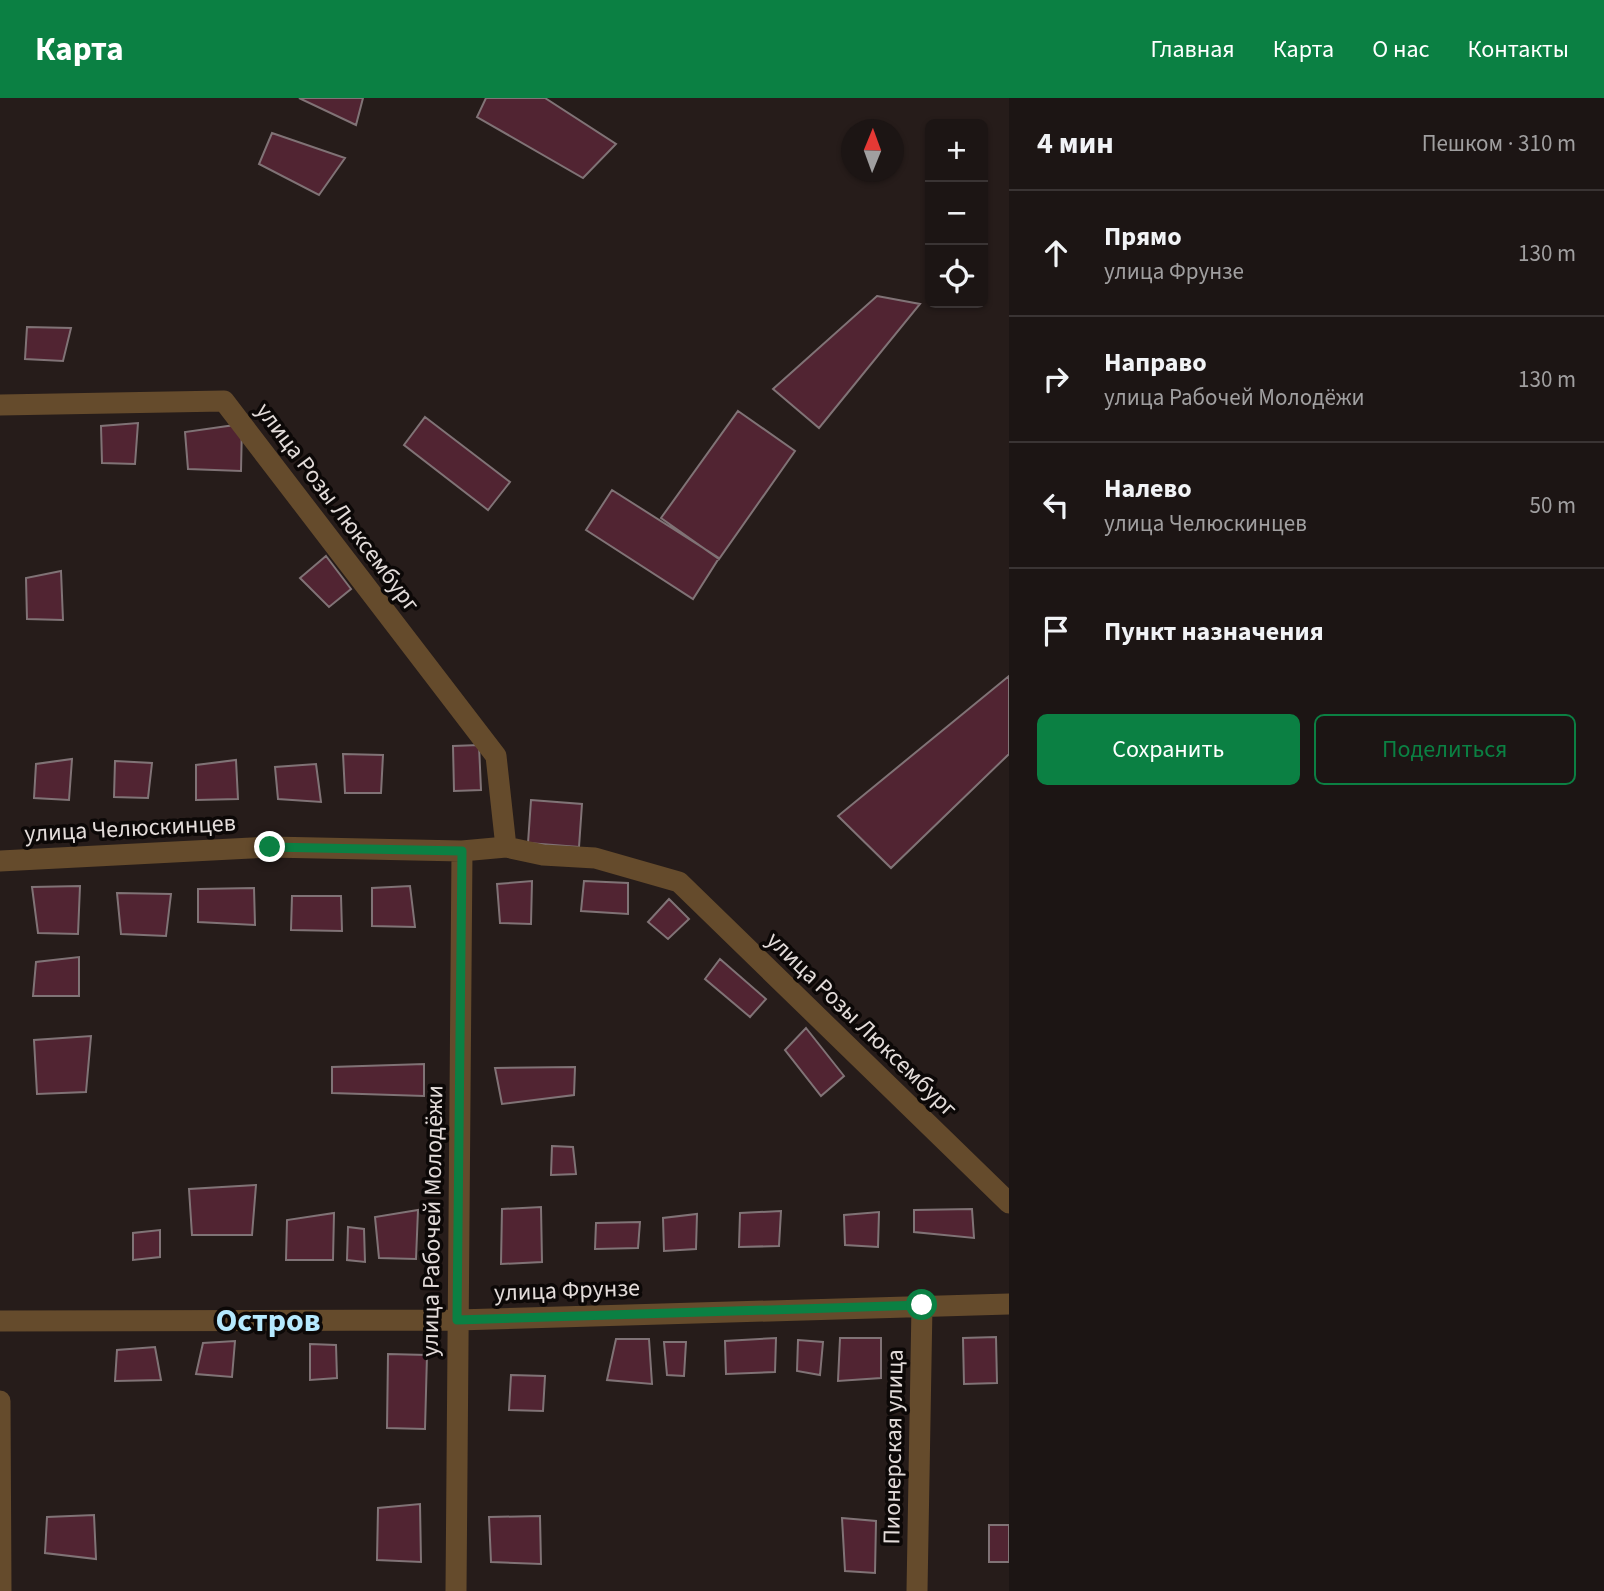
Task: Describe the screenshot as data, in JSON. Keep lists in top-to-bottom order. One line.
{"streets":{"street":["улица Розы Люксембург","улица Челюскинцев","улица Рабочей Молодёжи","улица Фрунзе","Пионерская улица"]},"crossings":[["улица Розы Люксембург","улица Челюскинцев"],["улица Челюскинцев","улица Рабочей Молодёжи"],["улица Рабочей Молодёжи","улица Фрунзе"],["улица Фрунзе","Пионерская улица"]],"districts":["Остров"],"north":"top","page":{"header":"Карта","nav":["Главная","Карта","О нас","Контакты"],"heading":["4 мин","Пешком · 310 m"],"map_buttons":["+","−"],"list":[["Прямо","улица Фрунзе","130 m"],["Направо","улица Рабочей Молодёжи","130 m"],["Налево","улица Челюскинцев","50 m"],"Пункт назначения"],"buttons":["Сохранить","Поделиться"]}}
